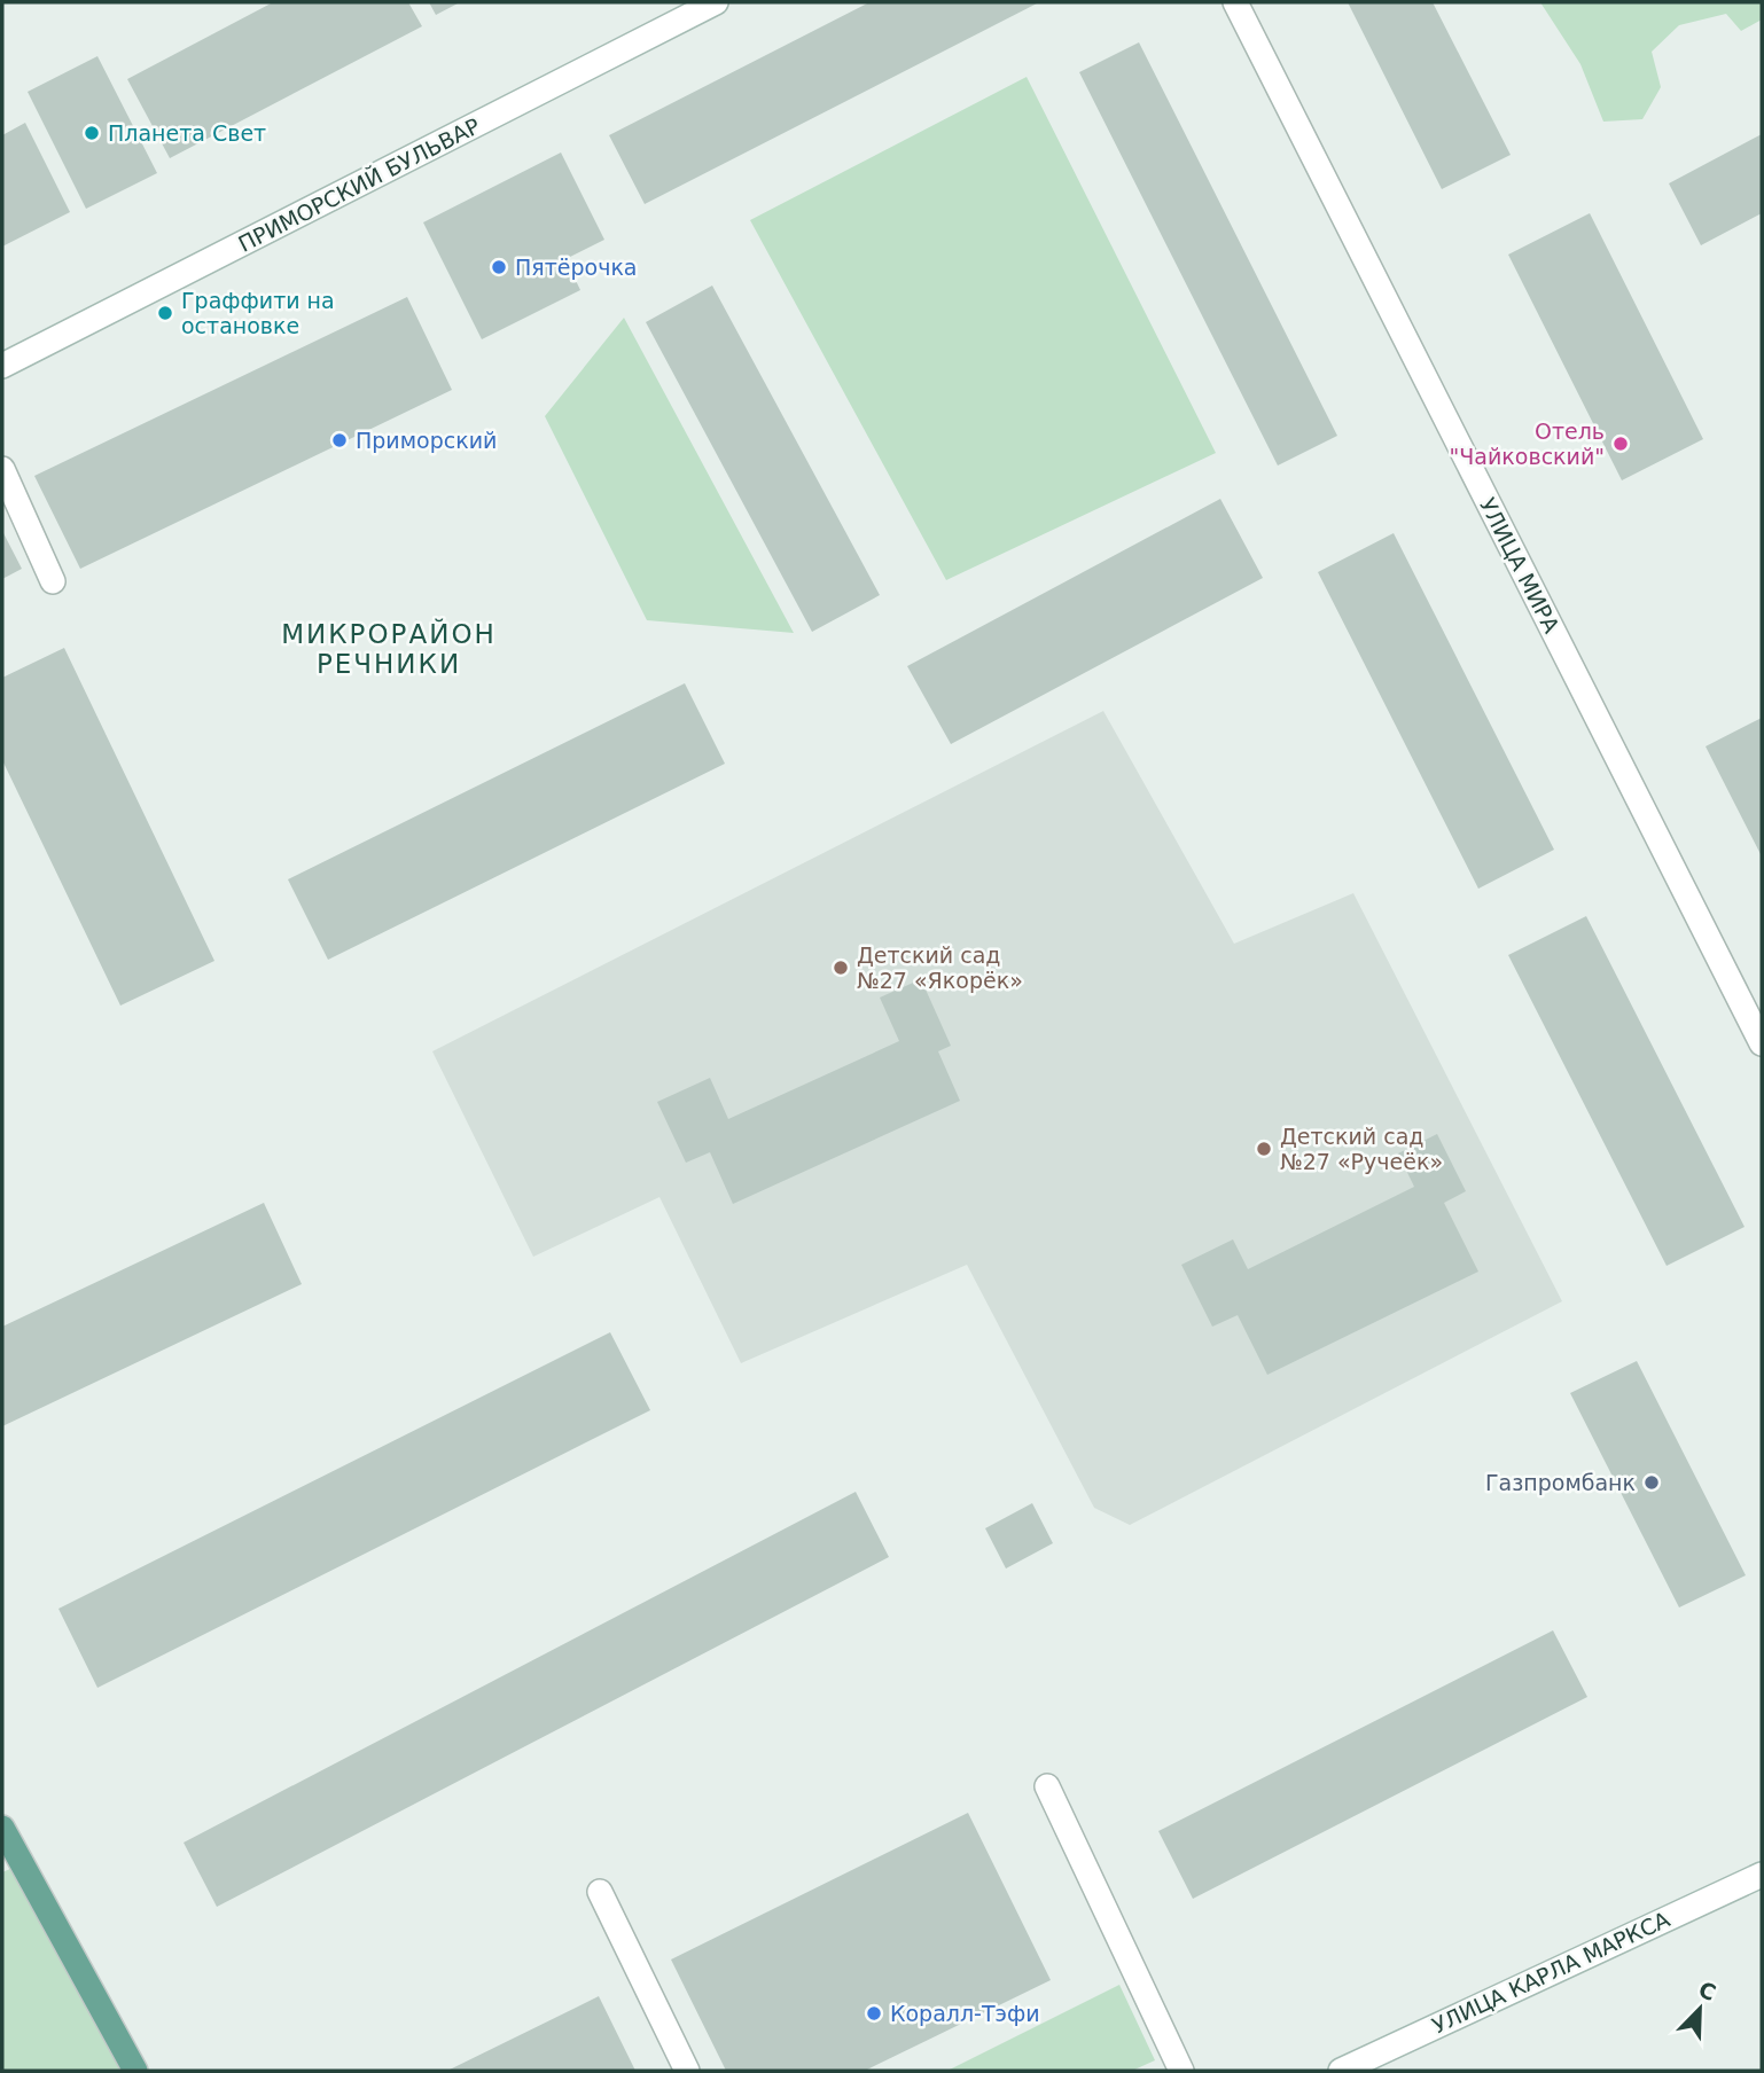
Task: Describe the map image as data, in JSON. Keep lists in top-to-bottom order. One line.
{"streets":{"street":["ПРИМОРСКИЙ БУЛЬВАР","УЛИЦА МИРА","УЛИЦА КАРЛА МАРКСА"]},"districts":["МИКРОРАЙОН РЕЧНИКИ"],"places":["Планета Свет","Пятёрочка","Граффити на остановке","Приморский","Отель \"Чайковский\"","Детский сад №27 «Якорёк»","Детский сад №27 «Ручеёк»","Газпромбанк","Коралл-Тэфи"],"north":"top right"}
